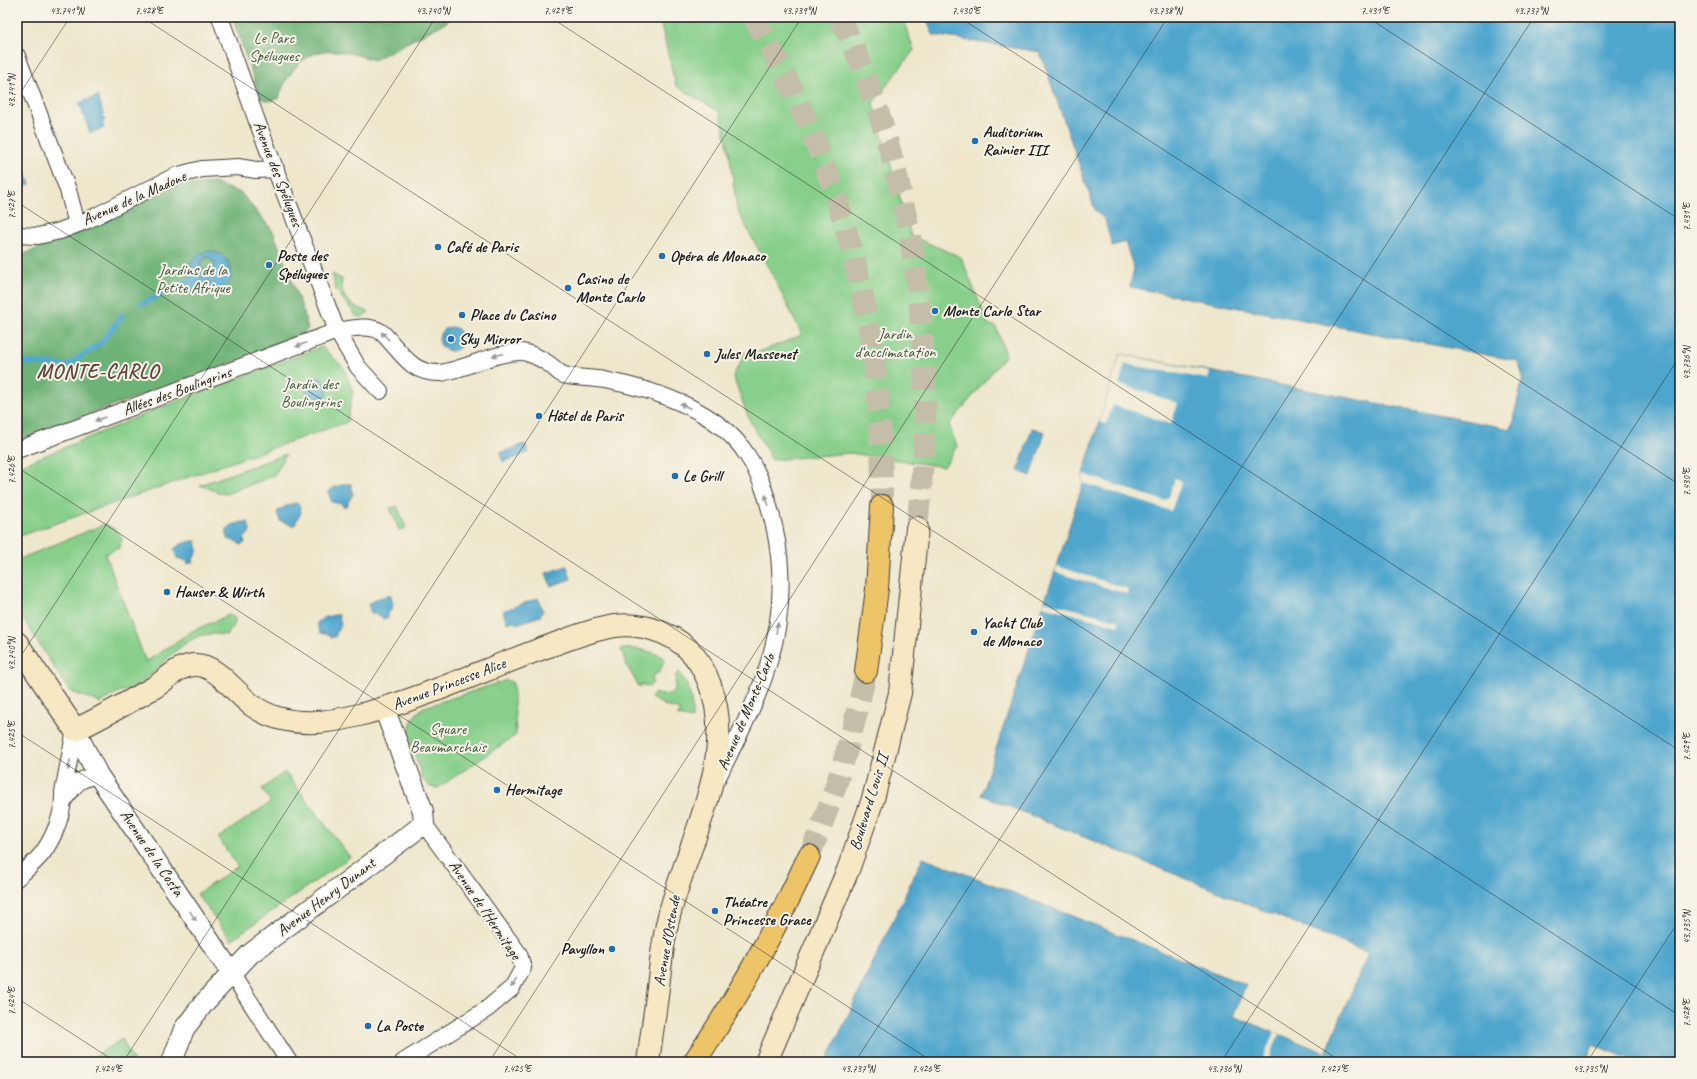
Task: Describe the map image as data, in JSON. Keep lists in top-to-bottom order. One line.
{"streets":{"main road":["Avenue Princesse Alice","Boulevard Louis II","Avenue de la Costa","Avenue d'Ostende"],"street":["Avenue des Spélugues","Avenue de la Madone","Allées des Boulingrins","Avenue de Monte-Carlo","Avenue Henry Dunant","Avenue de l'Hermitage"]},"crossings":[["Avenue des Spélugues","Avenue de la Madone"],["Avenue des Spélugues","Allées des Boulingrins"],["Allées des Boulingrins","Avenue de Monte-Carlo"],["Avenue Princesse Alice","Avenue de Monte-Carlo"],["Avenue Princesse Alice","Avenue de la Costa"],["Avenue Princesse Alice","Avenue d'Ostende"],["Avenue de la Costa","Avenue Henry Dunant"],["Avenue Henry Dunant","Avenue de l'Hermitage"]],"one_way":["Allées des Boulingrins","Avenue de la Costa"],"districts":["MONTE-CARLO"],"parks":["Le Parc Spélugues","Jardins de la Petite Afrique","Jardin d‘acclimatation","Jardin des Boulingrins","Square Beaumarchais"],"places":["Auditorium Rainier III","Café de Paris","Opéra de Monaco","Poste des Spélugues","Casino de Monte Carlo","Monte Carlo Star","Place du Casino","Sky Mirror","Jules Massenet","Hôtel de Paris","Le Grill","Hauser & Wirth","Yacht Club de Monaco","Hermitage","Théatre Princesse Grace","Pavyllon","La Poste"],"coordinates":["43.741°N","7.428°E","43.740°N","7.429°E","43.739°N","7.430°E","43.738°N","7.431°E","43.737°N","7.427°E","43.736°N","7.426°E","7.425°E","43.735°N","7.424°E"]}
